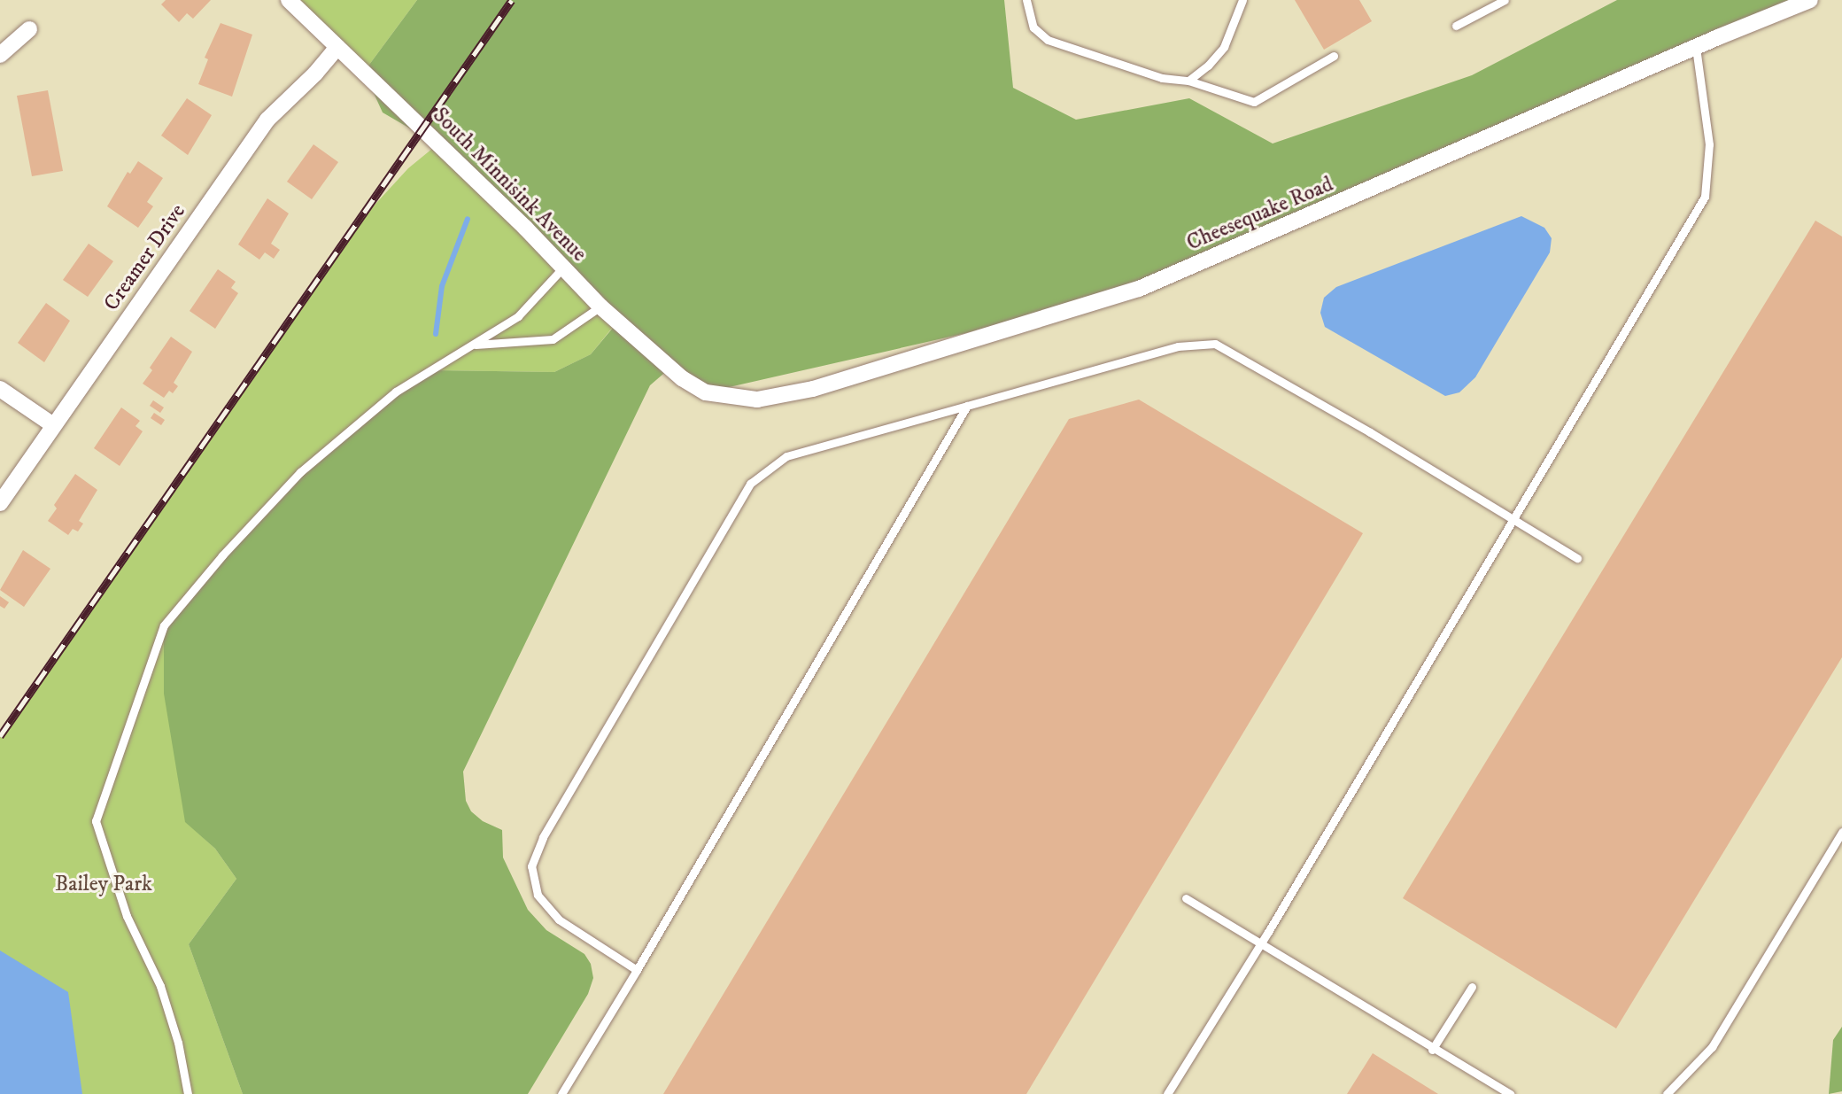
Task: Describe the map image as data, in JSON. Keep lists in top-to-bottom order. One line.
{"streets":{"street":["South Minnisink Avenue","Cheesequake Road","Creamer Drive"]},"crossings":[["South Minnisink Avenue","Cheesequake Road"],["South Minnisink Avenue","Creamer Drive"]],"parks":["Bailey Park"]}
